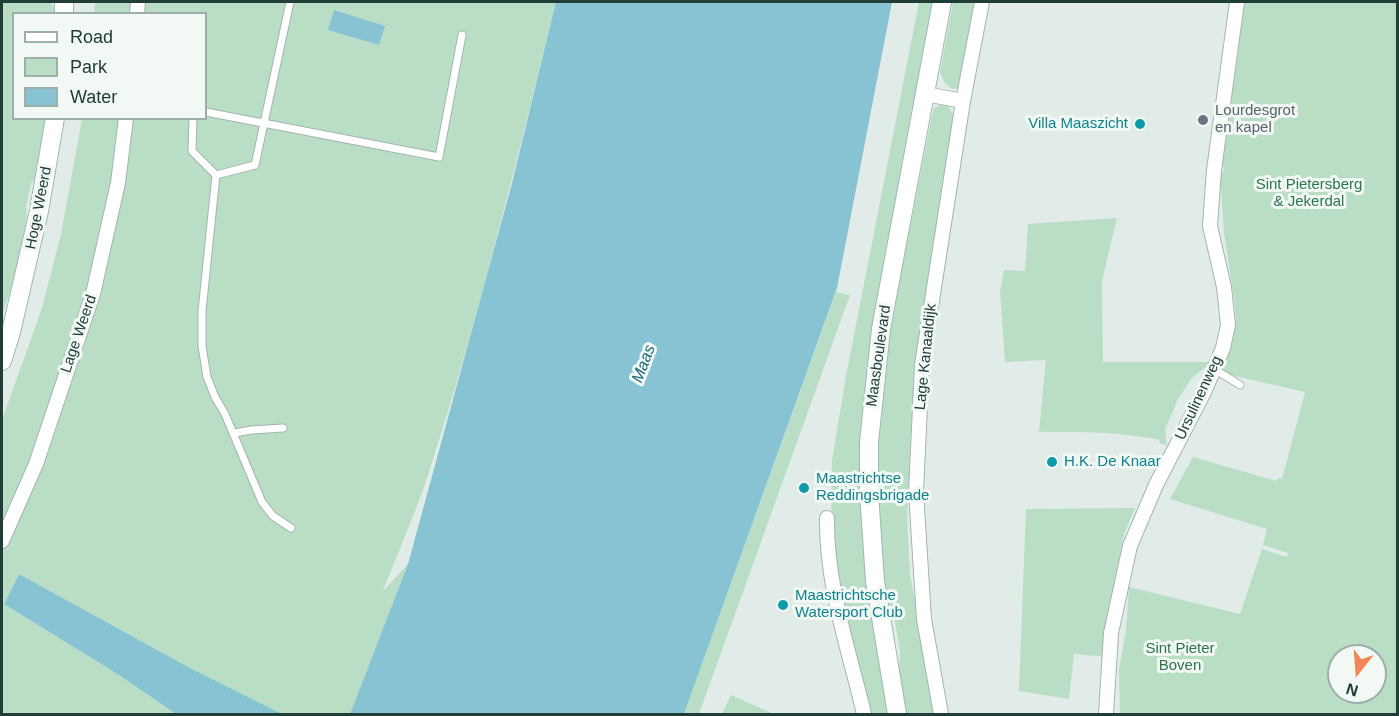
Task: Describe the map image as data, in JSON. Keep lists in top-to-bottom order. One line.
{"streets":{"street":["Hoge Weerd","Lage Weerd","Maasboulevard","Lage Kanaaldijk","Ursulinenweg"]},"water":["Maas"],"parks":["Sint Pietersberg & Jekerdal","Sint Pieter Boven"],"places":["Lourdesgrot en kapel","Villa Maaszicht","H.K. De Knaar","Maastrichtse Reddingsbrigade","Maastrichtsche Watersport Club"],"legend":["Road","Park","Water"],"north":"bottom"}
